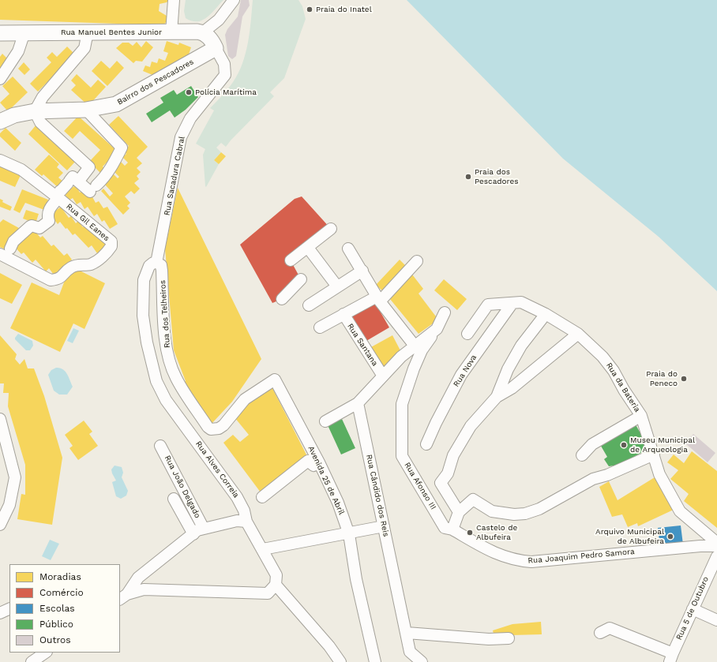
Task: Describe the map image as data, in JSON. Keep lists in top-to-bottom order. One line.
{"streets":{"street":["Rua Manuel Bentes Junior","Bairro dos Pescadores","Rua Sacadura Cabral","Rua Gil Eanes","Rua dos Telheiros","Rua Santana","Rua Nova","Rua da Bateria","Rua Alves Correia","Avenida 25 de Abril","Rua Afonso III","Rua João Delgado","Rua Cândido dos Reis","Rua Joaquim Pedro Samora","Rua 5 de Outubro"]},"crossings":[["Bairro dos Pescadores","Rua Sacadura Cabral"],["Rua Sacadura Cabral","Rua dos Telheiros"],["Rua Sacadura Cabral","Rua Alves Correia"],["Rua dos Telheiros","Rua Alves Correia"],["Rua dos Telheiros","Avenida 25 de Abril"],["Rua Nova","Rua da Bateria"],["Rua Afonso III","Rua Joaquim Pedro Samora"]],"places":["Praia do Inatel","Polícia Marítima","Praia dos Pescadores","Praia do Peneco","Museu Municipal de Arqueologia","Castelo de Albufeira","Arquivo Municipal de Albufeira"],"legend":["Moradias","Comércio","Escolas","Público","Outros"]}
